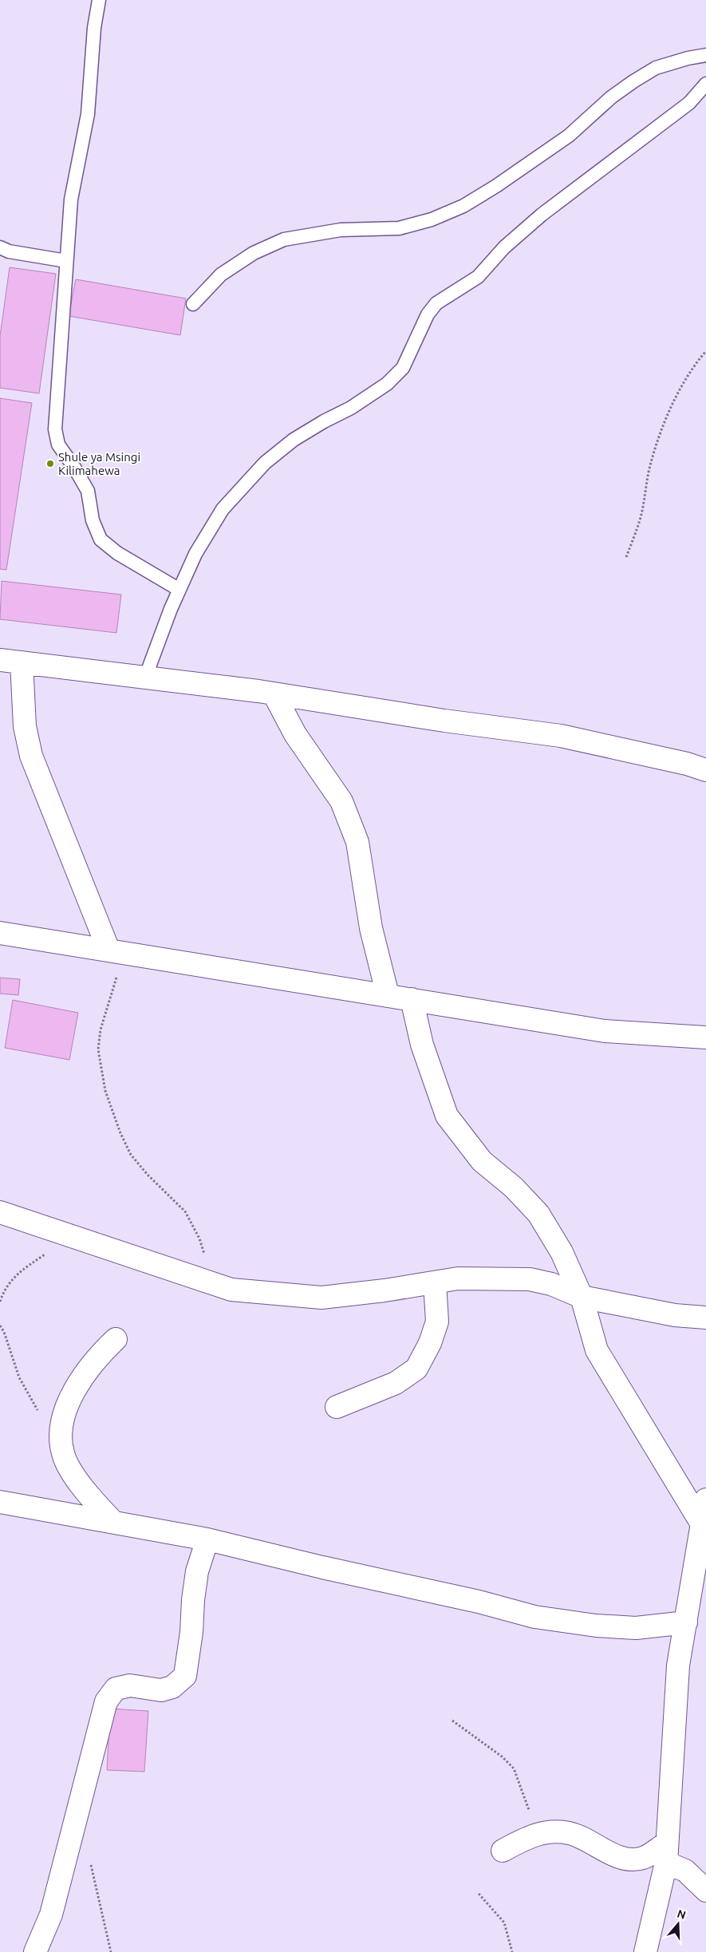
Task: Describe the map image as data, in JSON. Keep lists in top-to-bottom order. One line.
{"places":["Shule ya Msingi Kilimahewa"],"north":"top"}
